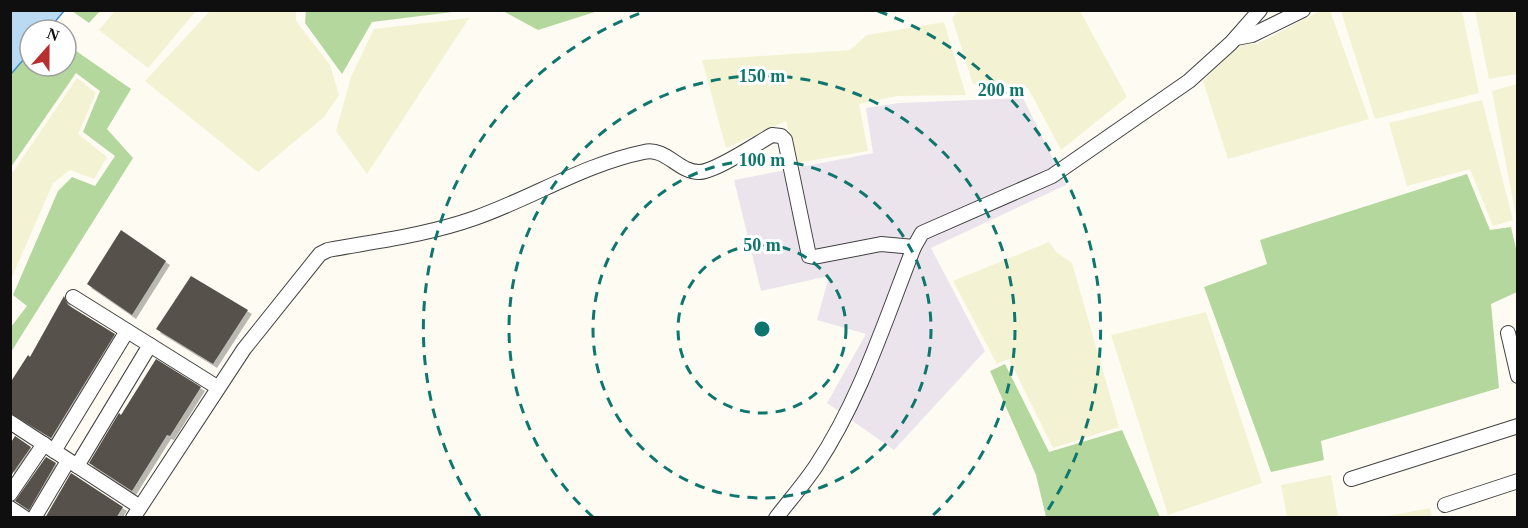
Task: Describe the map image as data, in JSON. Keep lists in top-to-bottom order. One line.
{"north":"top","rings":["150 m","200 m","100 m","50 m"]}
